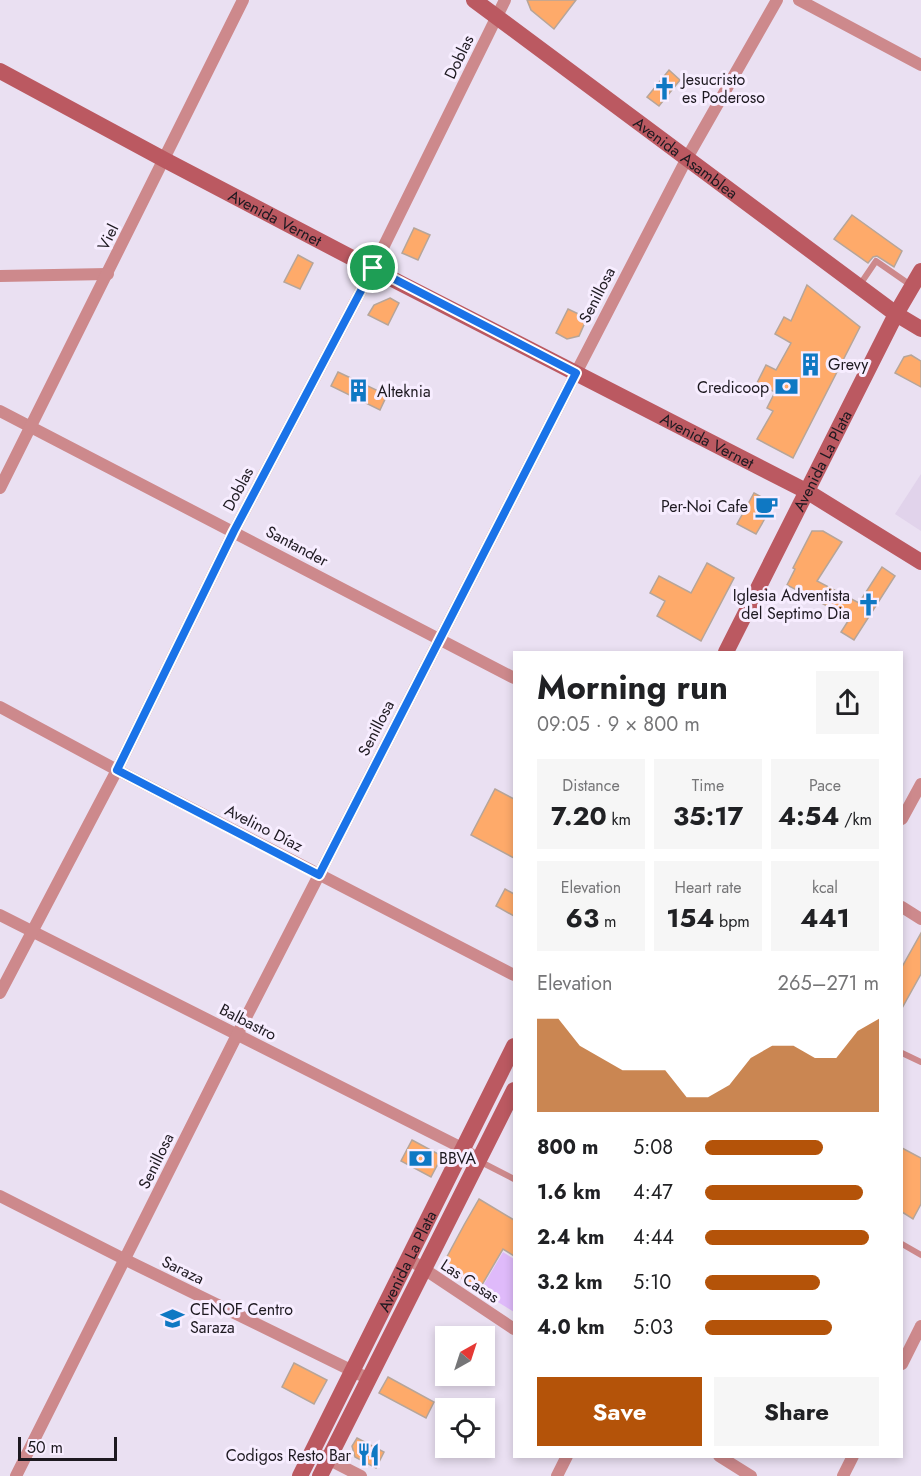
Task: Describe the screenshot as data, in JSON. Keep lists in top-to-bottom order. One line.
{"streets":{"main road":["Avenida Asamblea","Avenida Vernet","Avenida La Plata"],"street":["Doblas","Viel","Senillosa","Santander","Avelino Díaz","Balbastro","Saraza","Las Casas"]},"crossings":[["Doblas","Avenida Asamblea"],["Doblas","Avenida Vernet"],["Doblas","Santander"],["Doblas","Avelino Díaz"],["Doblas","Balbastro"],["Avenida Asamblea","Senillosa"],["Avenida Asamblea","Avenida La Plata"],["Avenida Vernet","Viel"],["Avenida Vernet","Senillosa"],["Avenida Vernet","Avenida La Plata"],["Viel","Santander"],["Senillosa","Santander"],["Senillosa","Avelino Díaz"],["Senillosa","Balbastro"],["Senillosa","Saraza"],["Avenida La Plata","Balbastro"],["Avenida La Plata","Saraza"],["Avenida La Plata","Las Casas"]],"places":{"church":["Jesucristo es Poderoso","Iglesia Adventista del Septimo Dia"],"building":["Grevy","Alteknia"],"bank":["Credicoop","BBVA"],"cafe":["Per-Noi Cafe"],"school or university":["CENOF Centro Saraza"],"restaurant":["Codigos Resto Bar"]},"scale_bar":"50 m","north":"top right","page":{"heading":["Morning run","09:05 · 9 × 800 m"],"stats":[["Distance","7.20 km"],["Time","35:17"],["Pace","4:54 /km"],["Elevation","63 m"],["Heart rate","154 bpm"],["kcal","441"]],"chart":["Elevation","265–271 m"],"list":[{"name":"800 m","note":"5:08"},{"name":"1.6 km","note":"4:47"},{"name":"2.4 km","note":"4:44"},{"name":"3.2 km","note":"5:10"},{"name":"4.0 km","note":"5:03"}],"buttons":["Save","Share"],"scale":"50 m"}}
